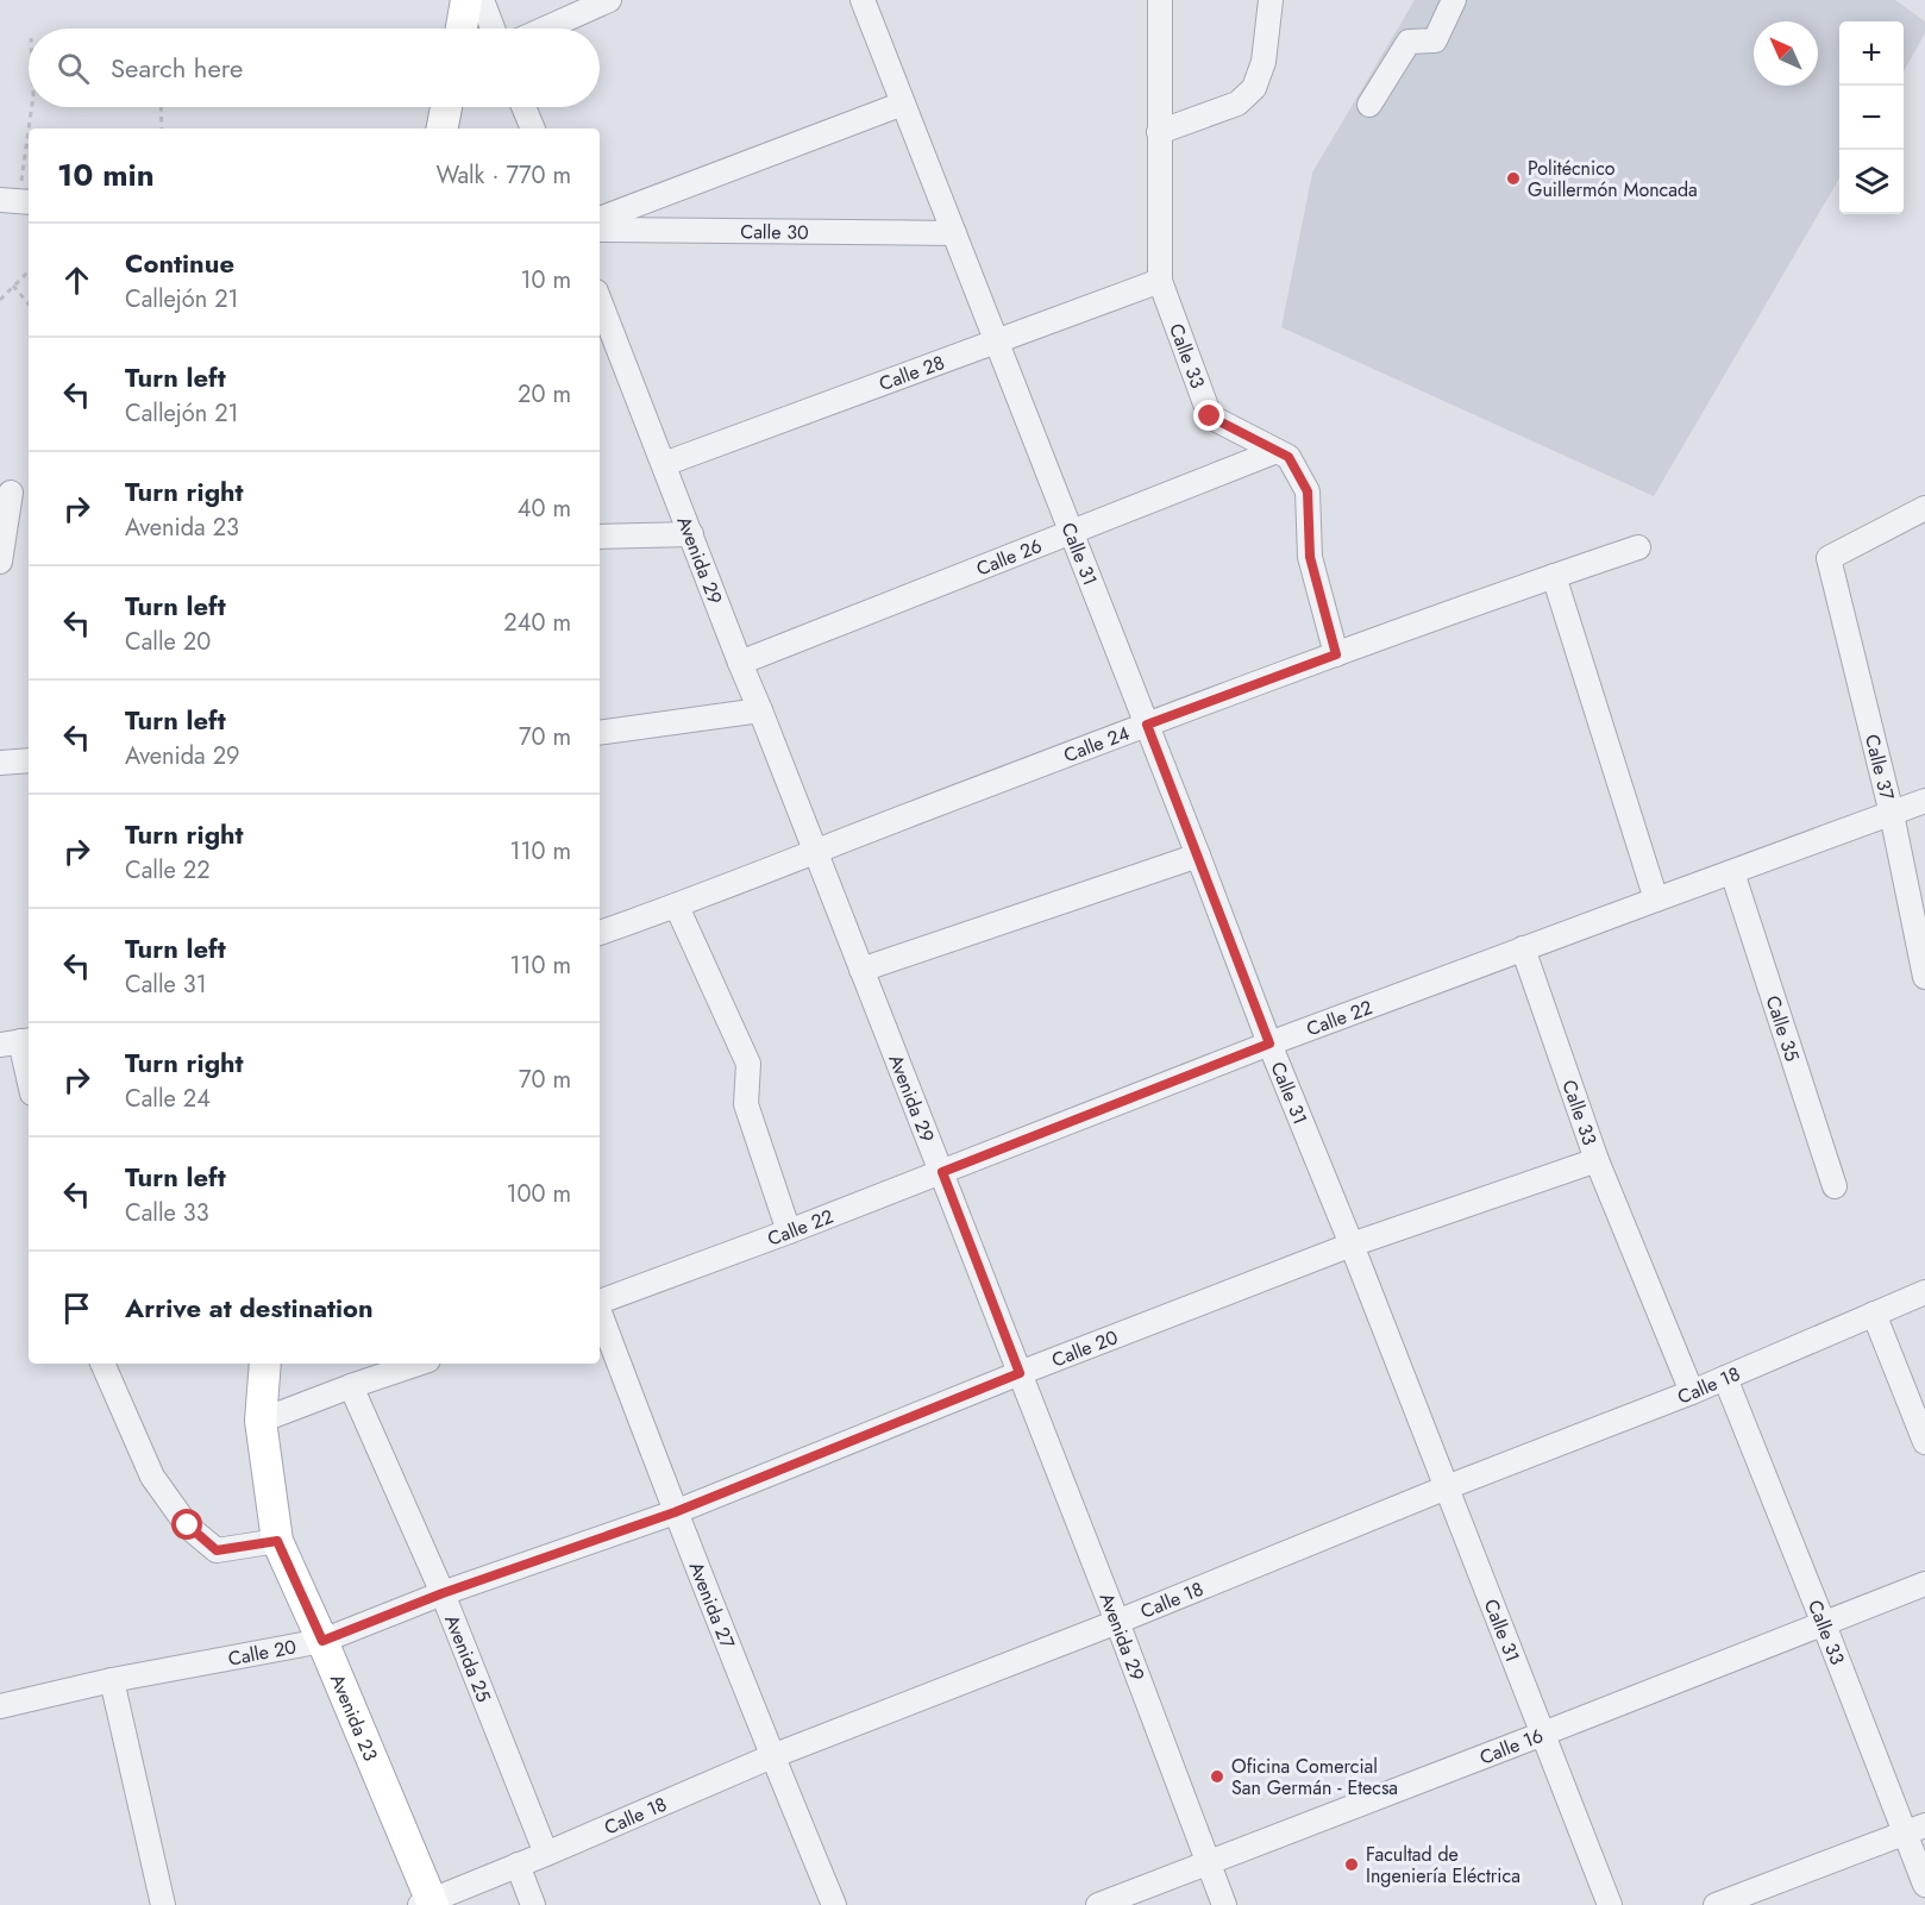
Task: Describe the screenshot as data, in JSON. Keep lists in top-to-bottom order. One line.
{"streets":{"main road":["Avenida 23"],"street":["Calle 30","Calle 33","Calle 28","Calle 31","Calle 26","Avenida 29","Calle 24","Calle 37","Calle 22","Calle 35","Calle 20","Calle 18","Avenida 27","Avenida 25","Calle 16"]},"crossings":[["Calle 30","Calle 31"],["Calle 33","Calle 28"],["Calle 33","Calle 26"],["Calle 33","Calle 24"],["Calle 33","Calle 22"],["Calle 33","Calle 20"],["Calle 33","Calle 18"],["Calle 33","Calle 16"],["Calle 28","Calle 31"],["Calle 28","Avenida 29"],["Calle 31","Calle 26"],["Calle 31","Calle 24"],["Calle 31","Calle 22"],["Calle 31","Calle 20"],["Calle 31","Calle 18"],["Calle 31","Calle 16"],["Calle 26","Avenida 29"],["Avenida 29","Calle 24"],["Avenida 29","Calle 22"],["Avenida 29","Calle 20"],["Avenida 29","Calle 18"],["Avenida 29","Calle 16"],["Calle 37","Calle 22"],["Calle 22","Calle 35"],["Calle 20","Avenida 27"],["Calle 20","Avenida 25"],["Calle 20","Avenida 23"],["Calle 18","Avenida 27"],["Calle 18","Avenida 25"],["Calle 18","Avenida 23"]],"places":["Politécnico Guillermón Moncada","Oficina Comercial San Germán - Etecsa","Facultad de Ingeniería Eléctrica"],"north":"top left","page":{"map_buttons":["+","−"],"search":"Search here","heading":["10 min","Walk · 770 m"],"list":[["Continue","Callejón 21","10 m"],["Turn left","Callejón 21","20 m"],["Turn right","Avenida 23","40 m"],["Turn left","Calle 20","240 m"],["Turn left","Avenida 29","70 m"],["Turn right","Calle 22","110 m"],["Turn left","Calle 31","110 m"],["Turn right","Calle 24","70 m"],["Turn left","Calle 33","100 m"],"Arrive at destination"]}}
